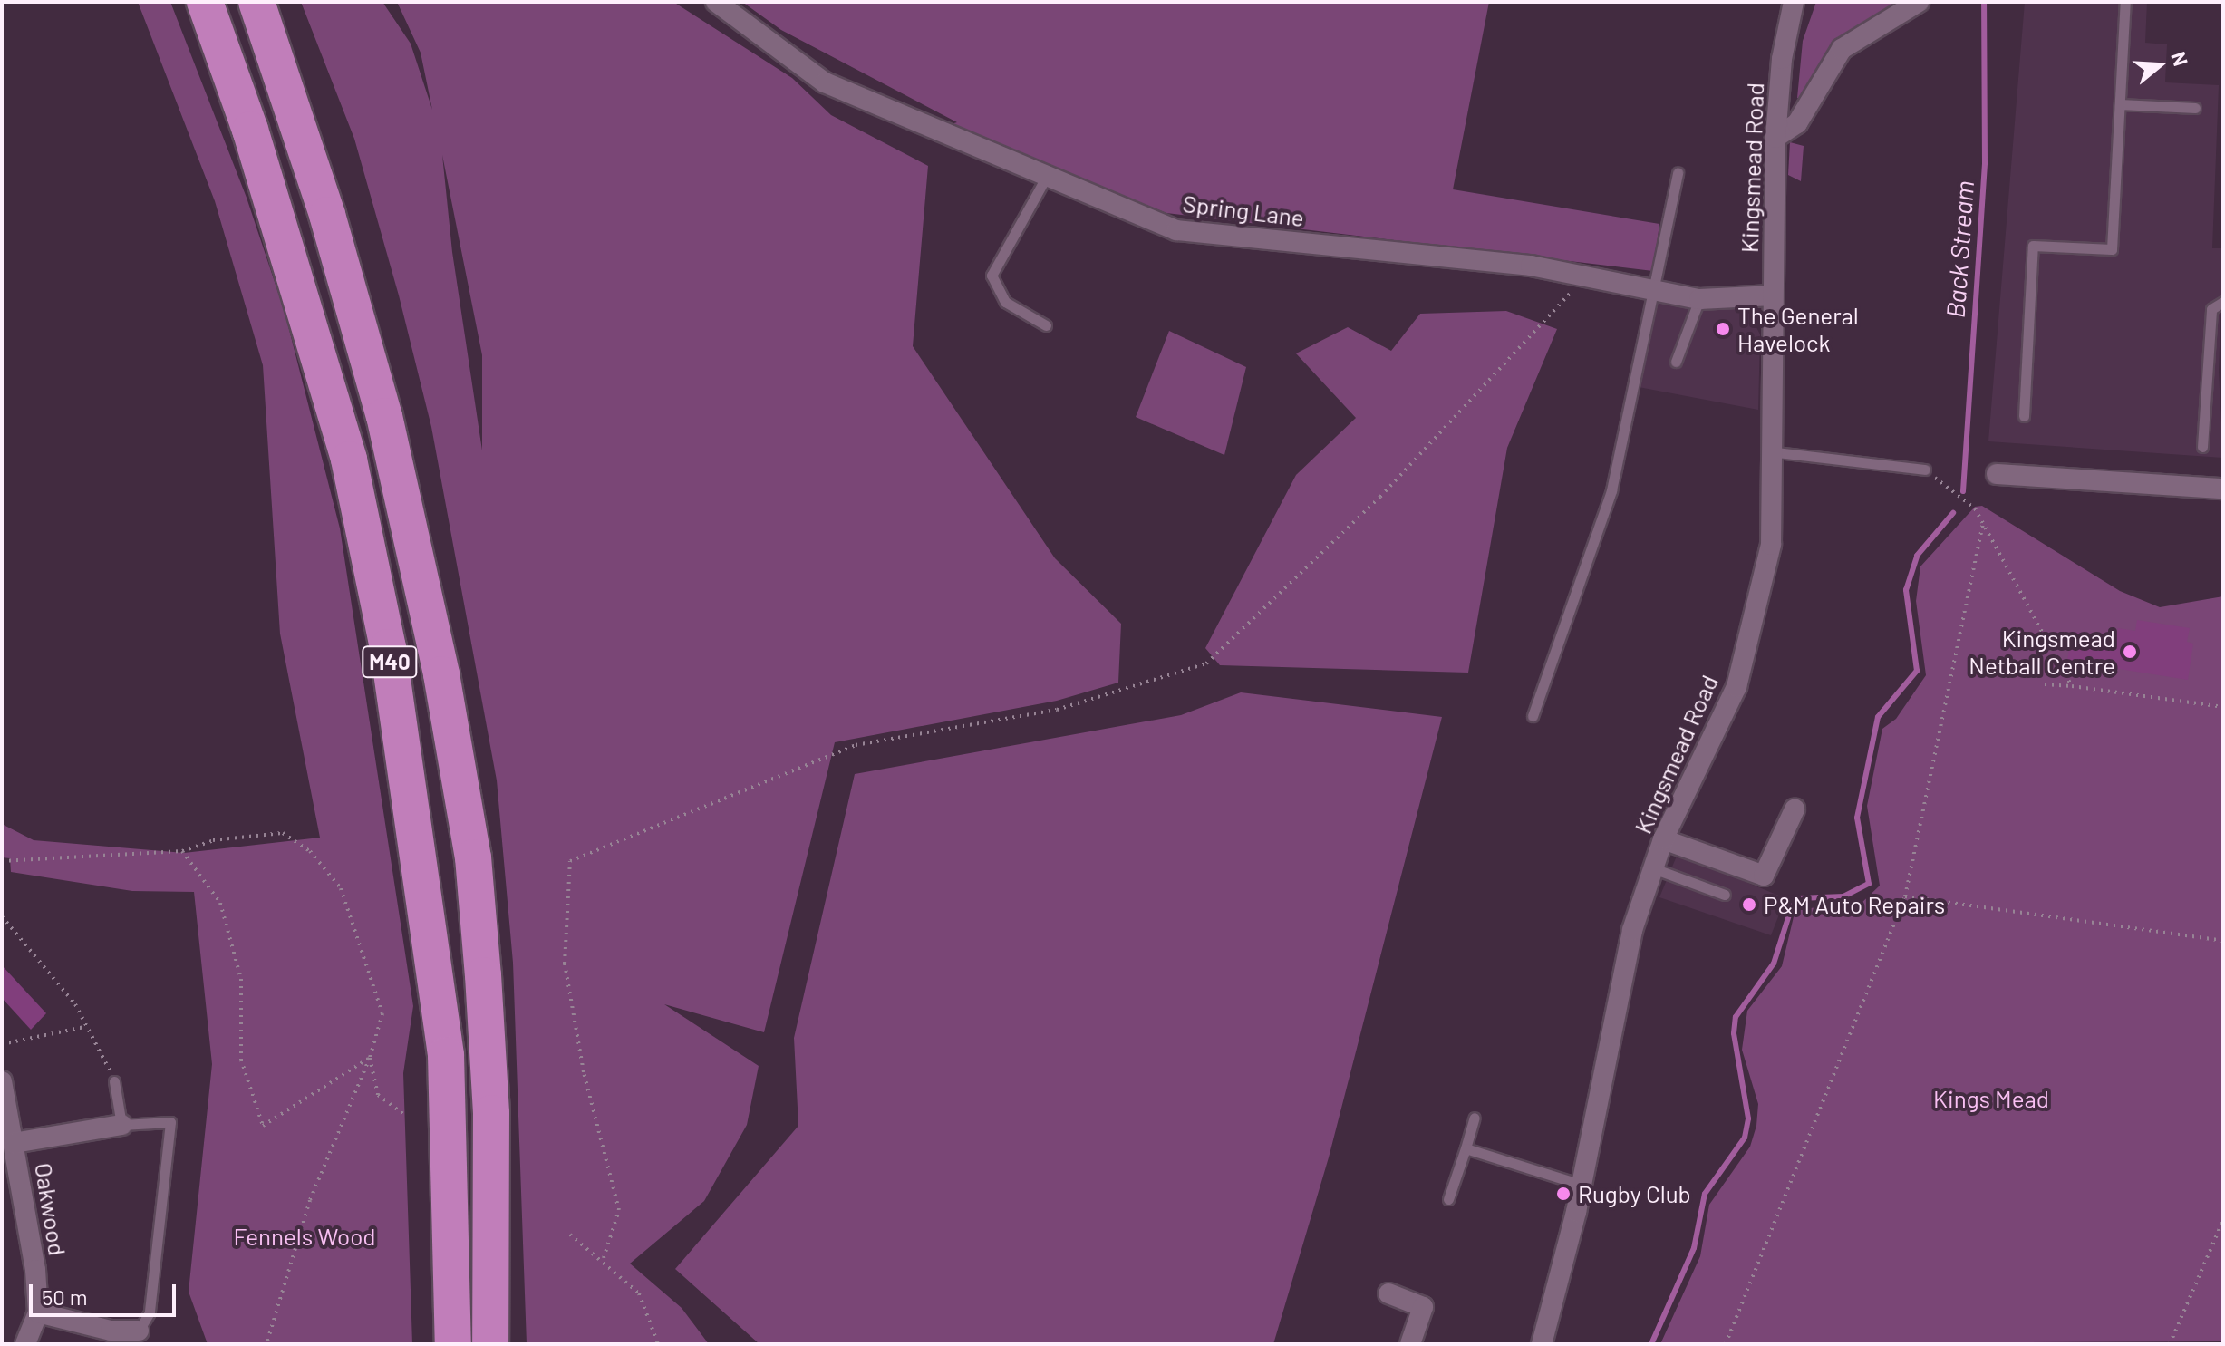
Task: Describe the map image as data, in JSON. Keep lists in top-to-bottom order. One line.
{"streets":{"highway":["M40"],"street":["Kingsmead Road","Spring Lane","Oakwood"]},"crossings":[["Kingsmead Road","Spring Lane"]],"water":["Back Stream"],"parks":["Kings Mead","Fennels Wood"],"places":["The General Havelock","Kingsmead Netball Centre","P&M Auto Repairs","Rugby Club"],"scale_bar":"50 m","north":"right"}
